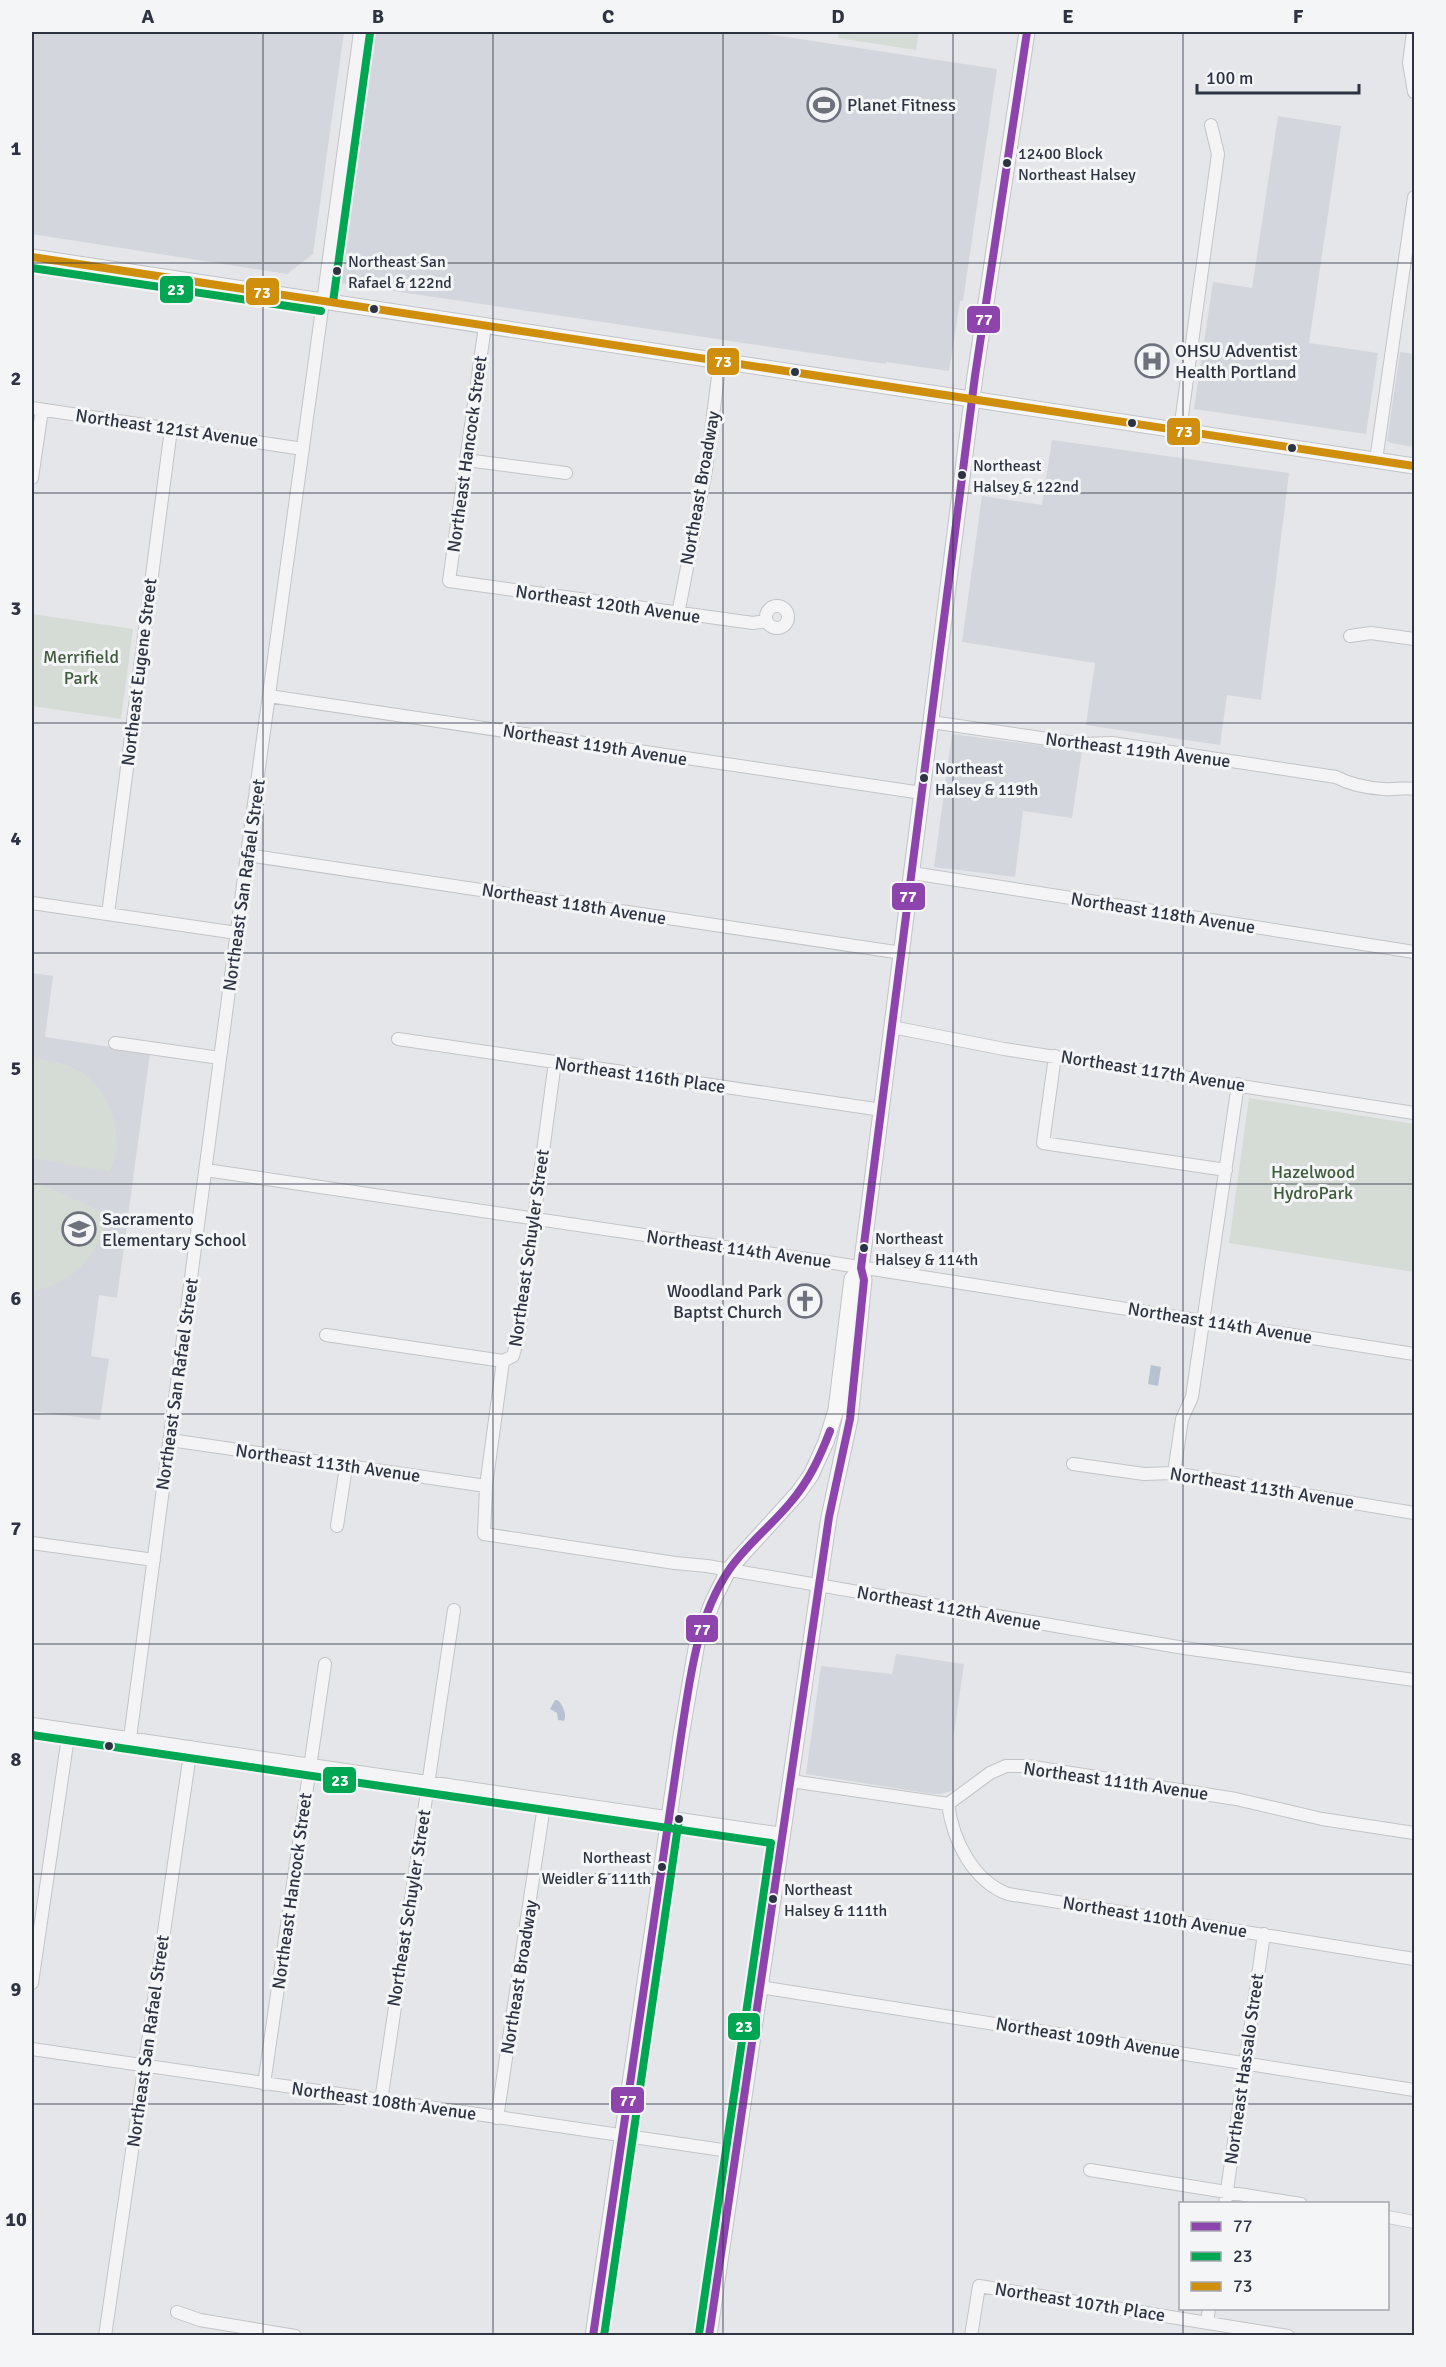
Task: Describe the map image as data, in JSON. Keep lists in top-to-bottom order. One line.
{"streets":{"street":["Northeast 121st Avenue","Northeast Hancock Street","Northeast Broadway","Northeast 120th Avenue","Northeast Eugene Street","Northeast 119th Avenue","Northeast San Rafael Street","Northeast 118th Avenue","Northeast 117th Avenue","Northeast 116th Place","Northeast Schuyler Street","Northeast 114th Avenue","Northeast 113th Avenue","Northeast 112th Avenue","Northeast 111th Avenue","Northeast 110th Avenue","Northeast 109th Avenue","Northeast Hassalo Street","Northeast 108th Avenue","Northeast 107th Place"]},"crossings":[["Northeast 121st Avenue","Northeast Eugene Street"],["Northeast 121st Avenue","Northeast San Rafael Street"],["Northeast Hancock Street","Northeast 120th Avenue"],["Northeast Hancock Street","Northeast 108th Avenue"],["Northeast Broadway","Northeast 120th Avenue"],["Northeast Broadway","Northeast 108th Avenue"],["Northeast 119th Avenue","Northeast San Rafael Street"],["Northeast San Rafael Street","Northeast 118th Avenue"],["Northeast San Rafael Street","Northeast 114th Avenue"],["Northeast San Rafael Street","Northeast 113th Avenue"],["Northeast San Rafael Street","Northeast 108th Avenue"],["Northeast 116th Place","Northeast Schuyler Street"],["Northeast Schuyler Street","Northeast 114th Avenue"],["Northeast Schuyler Street","Northeast 113th Avenue"],["Northeast Schuyler Street","Northeast 112th Avenue"],["Northeast Schuyler Street","Northeast 108th Avenue"],["Northeast 111th Avenue","Northeast 110th Avenue"],["Northeast 110th Avenue","Northeast Hassalo Street"],["Northeast 109th Avenue","Northeast Hassalo Street"]],"parks":["Merrifield Park","Hazelwood HydroPark"],"places":{"sports":["Planet Fitness"],"other":["12400 Block Northeast Halsey","Northeast San Rafael & 122nd","Northeast Halsey & 122nd","Northeast Halsey & 119th","Northeast Halsey & 114th","Northeast Weidler & 111th","Northeast Halsey & 111th"],"hospital":["OHSU Adventist Health Portland"],"school or university":["Sacramento Elementary School"],"church":["Woodland Park Baptst Church"]},"lines":["transit line 77","transit line 23","transit line 73"],"legend":["77","23","73"],"scale_bar":"100 m","grid":{"columns":["A","B","C","D","E","F"],"rows":["1","2","3","4","5","6","7","8","9","10"]}}
